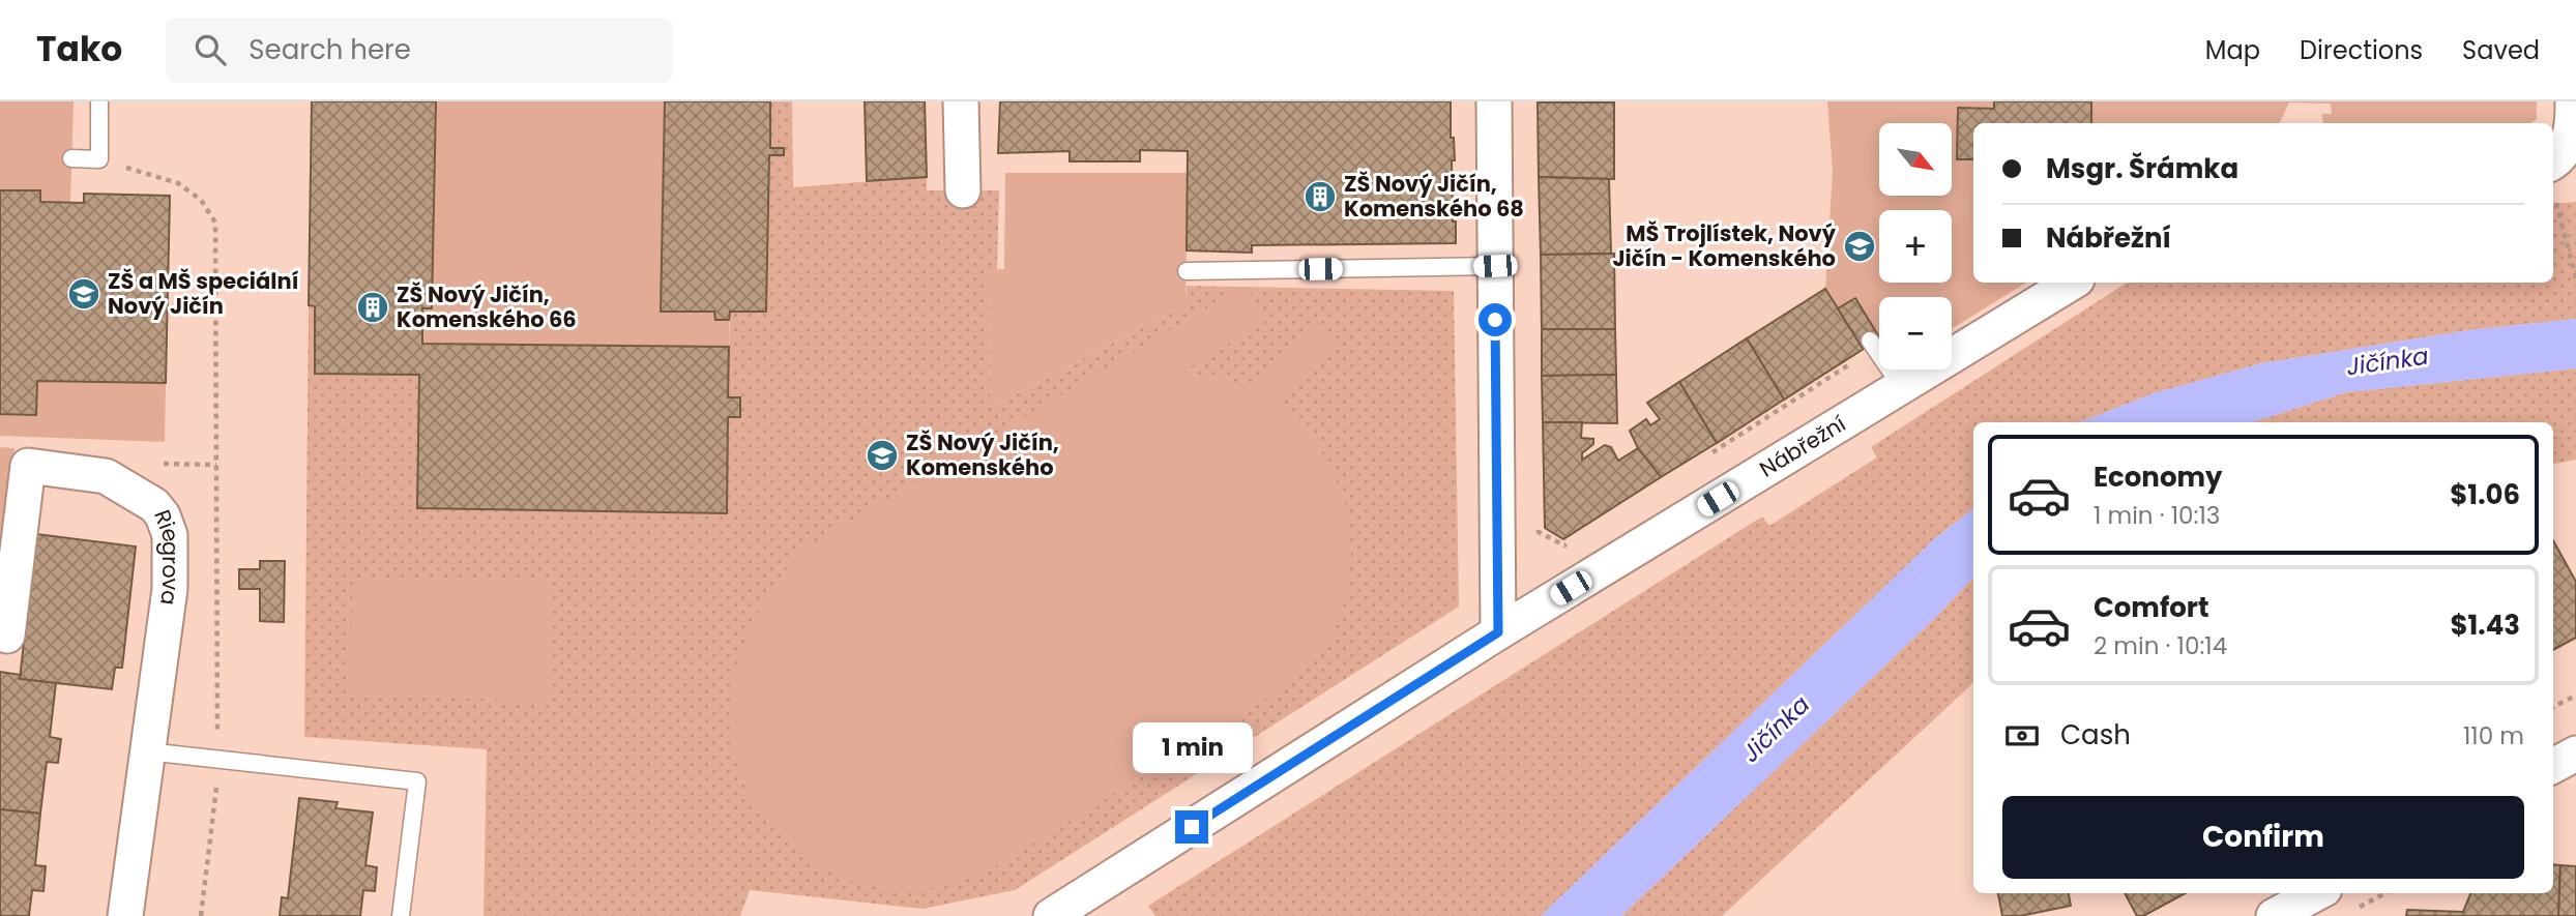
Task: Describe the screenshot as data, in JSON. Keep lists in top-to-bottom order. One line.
{"streets":{"street":["Nábřežní","Riegrova"]},"water":["Jičínka"],"places":{"building":["ZŠ Nový Jičín, Komenského 68","ZŠ Nový Jičín, Komenského 66"],"school or university":["MŠ Trojlístek, Nový Jičín - Komenského","ZŠ a MŠ speciální Nový Jičín","ZŠ Nový Jičín, Komenského"]},"north":"bottom right","page":{"header":"Tako","search":"Search here","nav":["Map","Directions","Saved"],"map_buttons":["+","−"],"banner":["Msgr. Šrámka","Nábřežní"],"list":[{"name":"Economy","note":"1 min · 10:13","value":"$1.06"},{"name":"Comfort","note":"2 min · 10:14","value":"$1.43"}],"pay":["Cash","110 m"],"bubble":"1 min","buttons":"Confirm"}}
